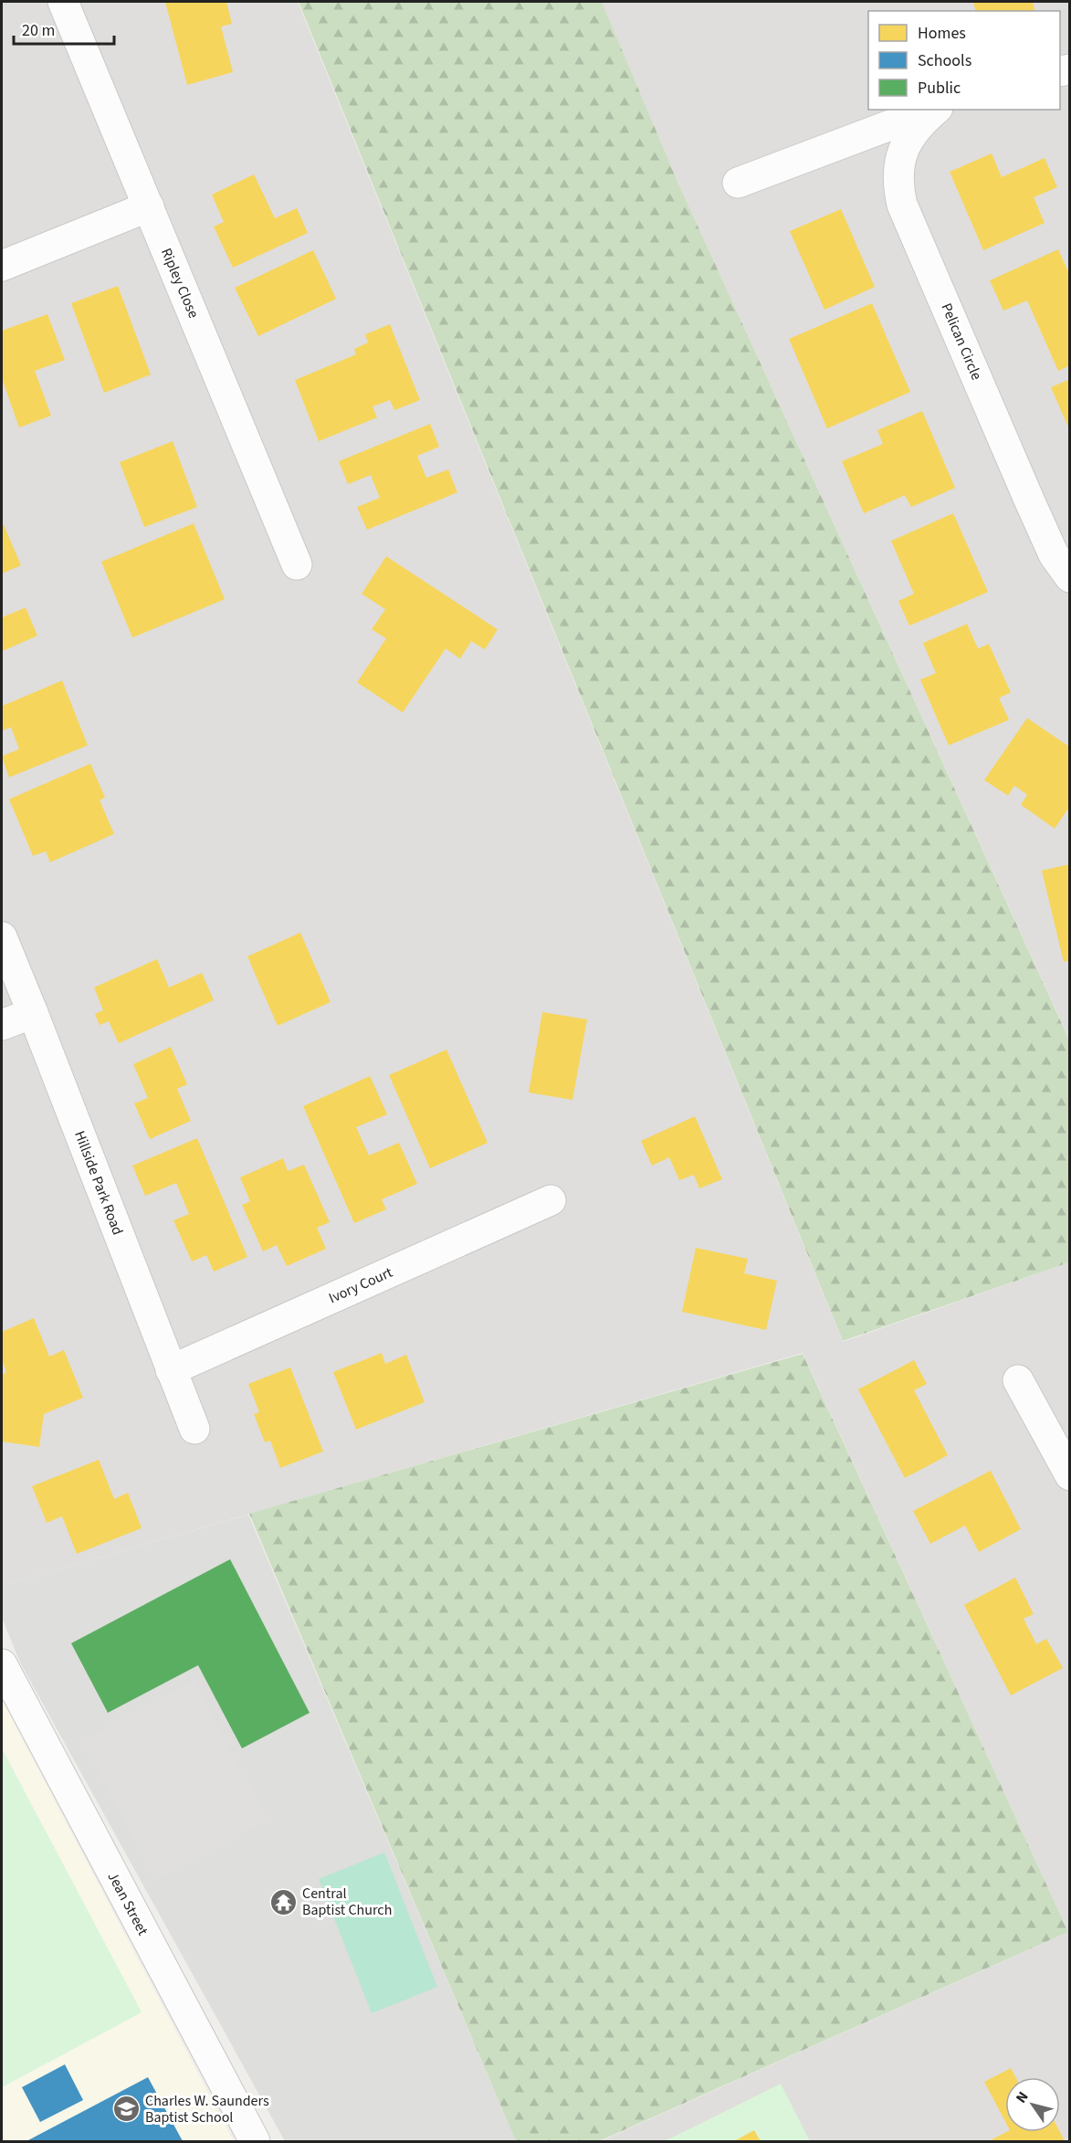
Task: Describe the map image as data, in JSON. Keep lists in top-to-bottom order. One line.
{"streets":{"street":["Ripley Close","Pelican Circle","Hillside Park Road","Ivory Court","Jean Street"]},"crossings":[["Hillside Park Road","Ivory Court"]],"places":{"temple":["Central Baptist Church"],"school or university":["Charles W. Saunders Baptist School"]},"legend":["Homes","Schools","Public"],"scale_bar":"20 m","north":"top left"}
